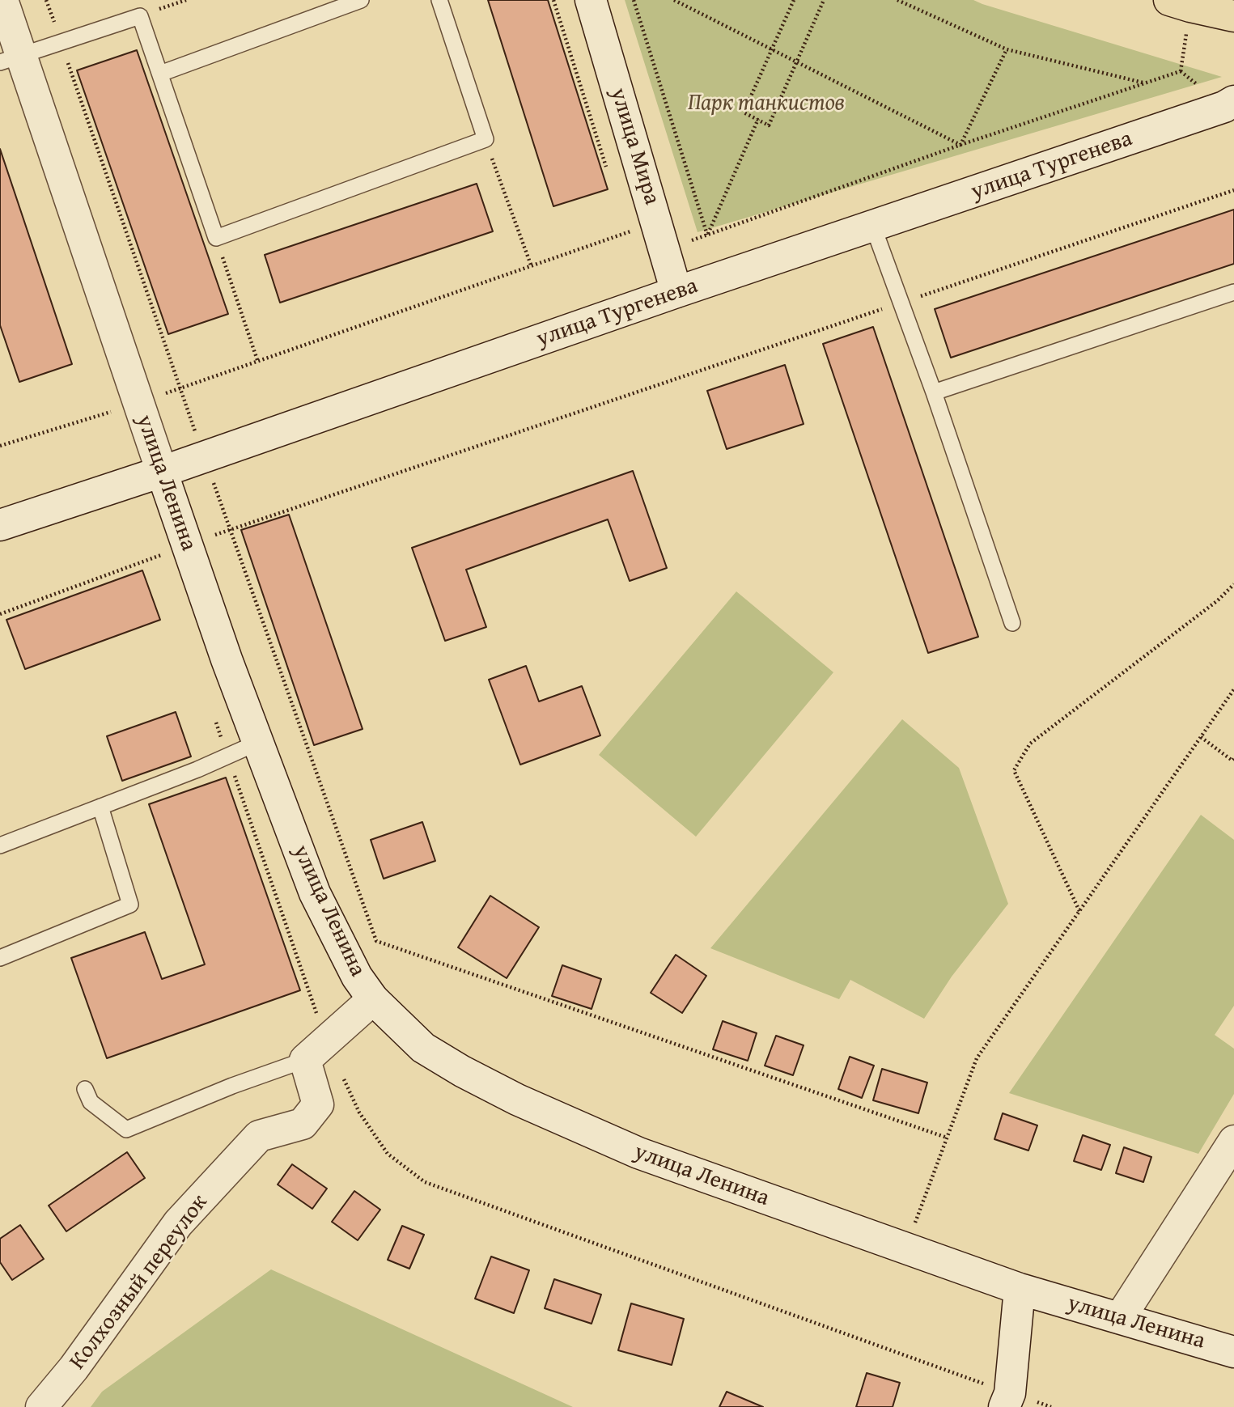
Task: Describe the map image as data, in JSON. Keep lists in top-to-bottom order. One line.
{"streets":{"main road":["улица Мира","улица Тургенева","улица Ленина","Колхозный переулок"]},"crossings":[["улица Мира","улица Тургенева"],["улица Тургенева","улица Ленина"]],"parks":["Парк танкистов"]}
